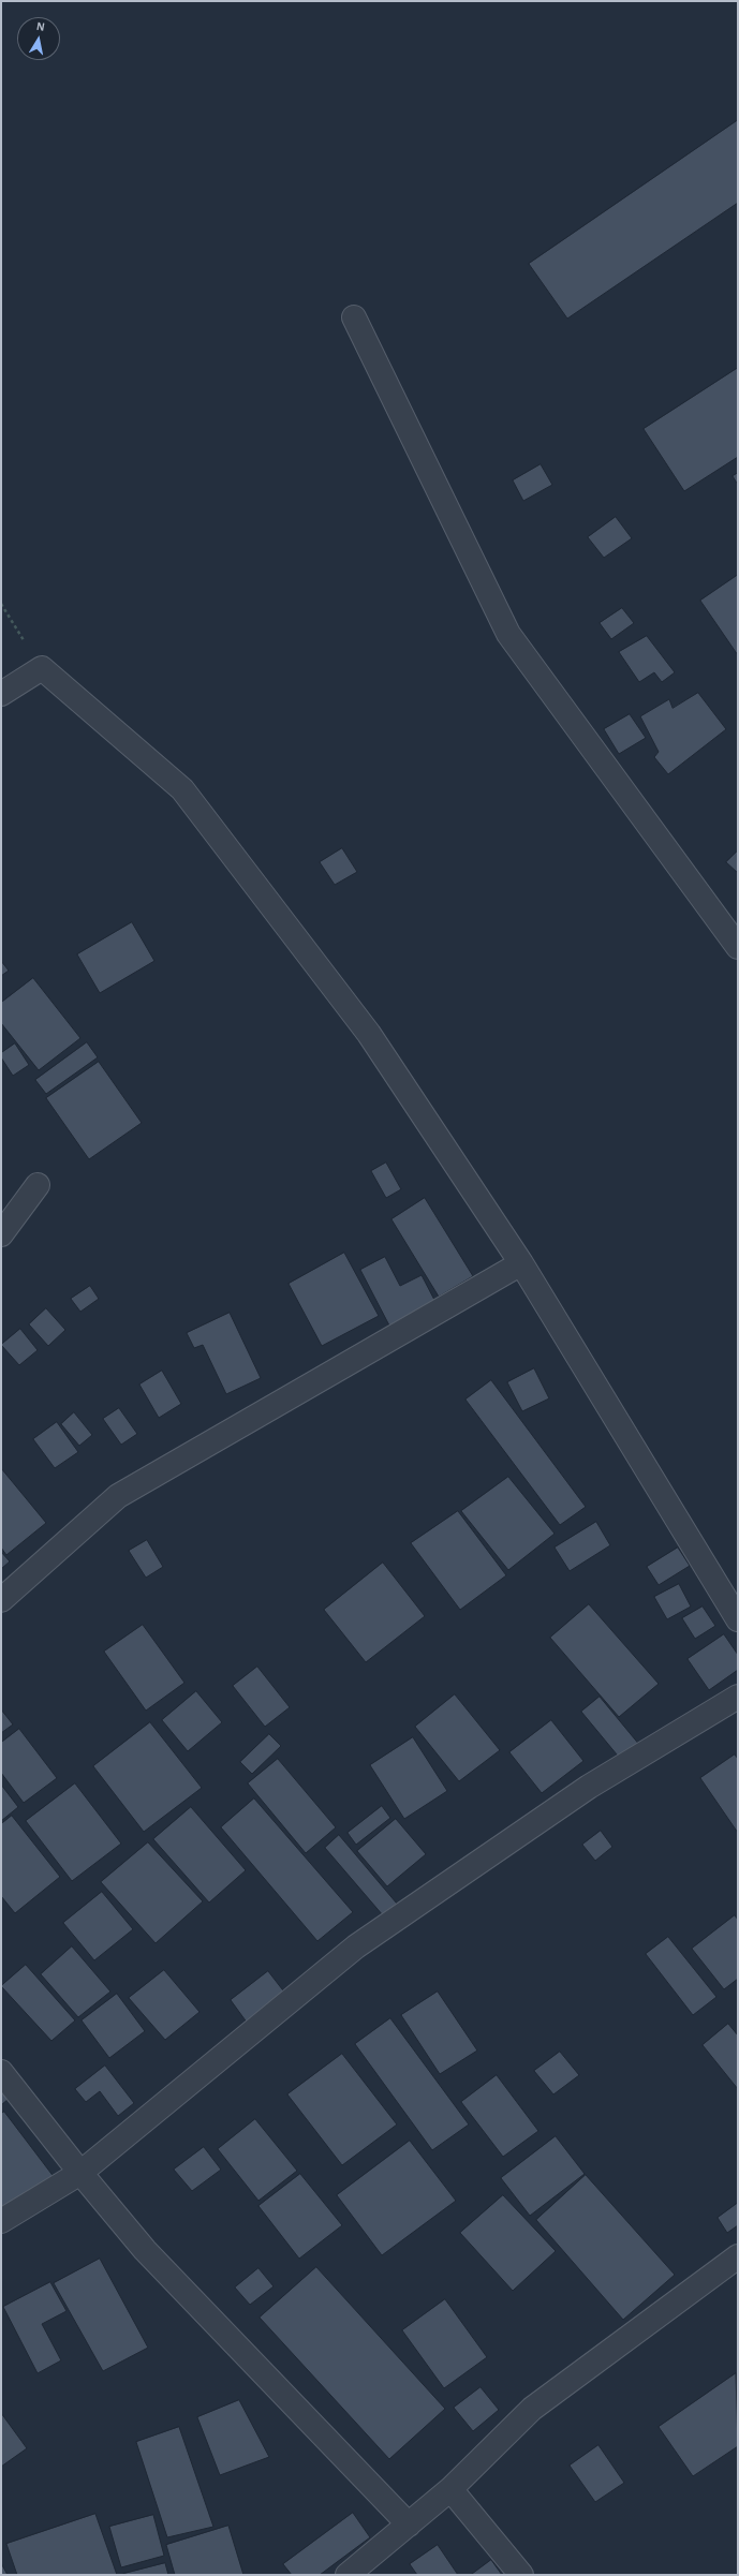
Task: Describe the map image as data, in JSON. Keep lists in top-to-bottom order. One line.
{"north":"top"}
